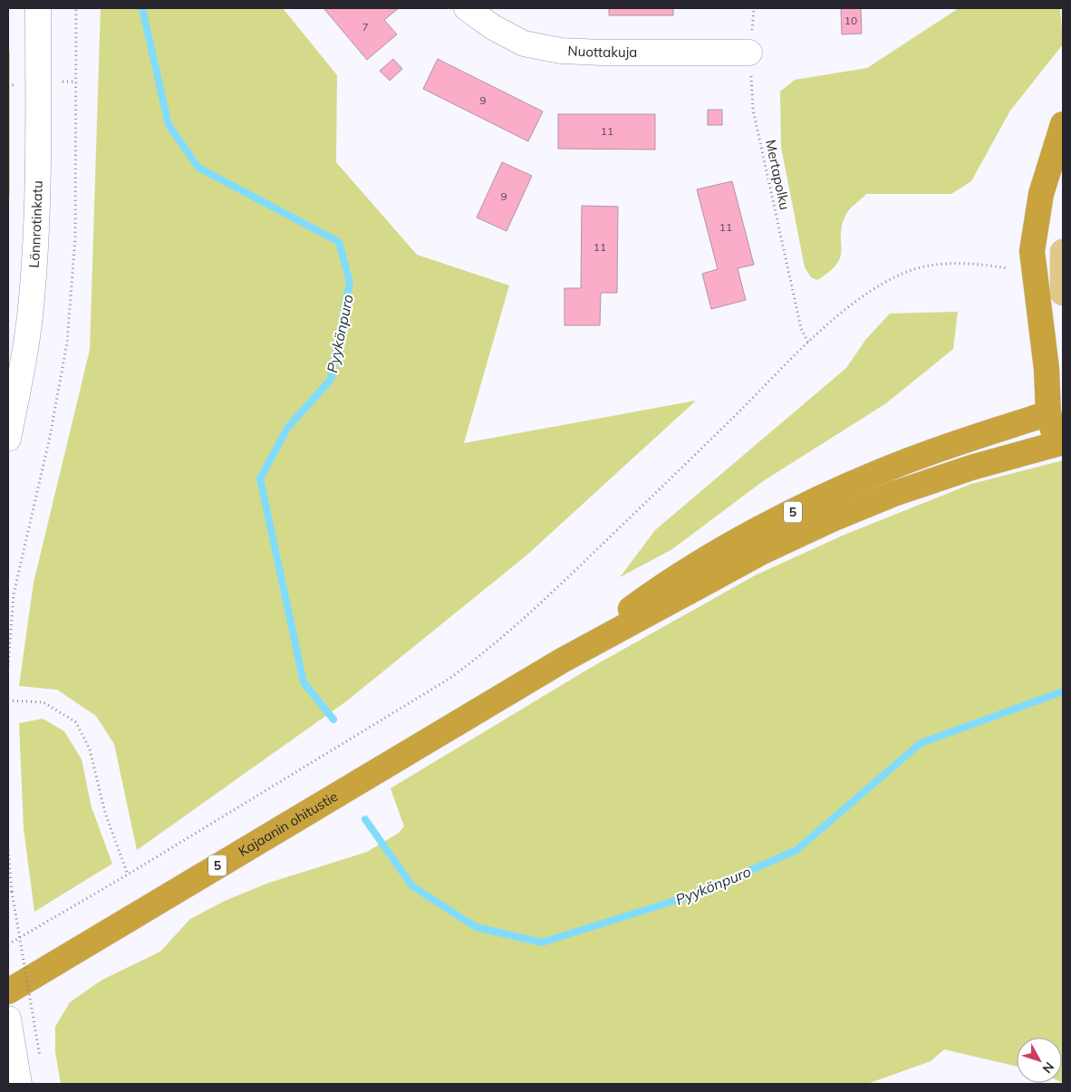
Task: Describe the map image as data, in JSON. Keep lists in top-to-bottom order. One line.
{"streets":{"highway":["5","Kajaanin ohitustie"],"street":["Nuottakuja","Lönnrotinkatu"],"path":["Mertapolku"]},"crossings":[["Nuottakuja","Mertapolku"],["5","Kajaanin ohitustie"]],"water":["Pyykönpuro"],"house_numbers":["10","7","9","11","9","11","11"],"north":"bottom right"}
